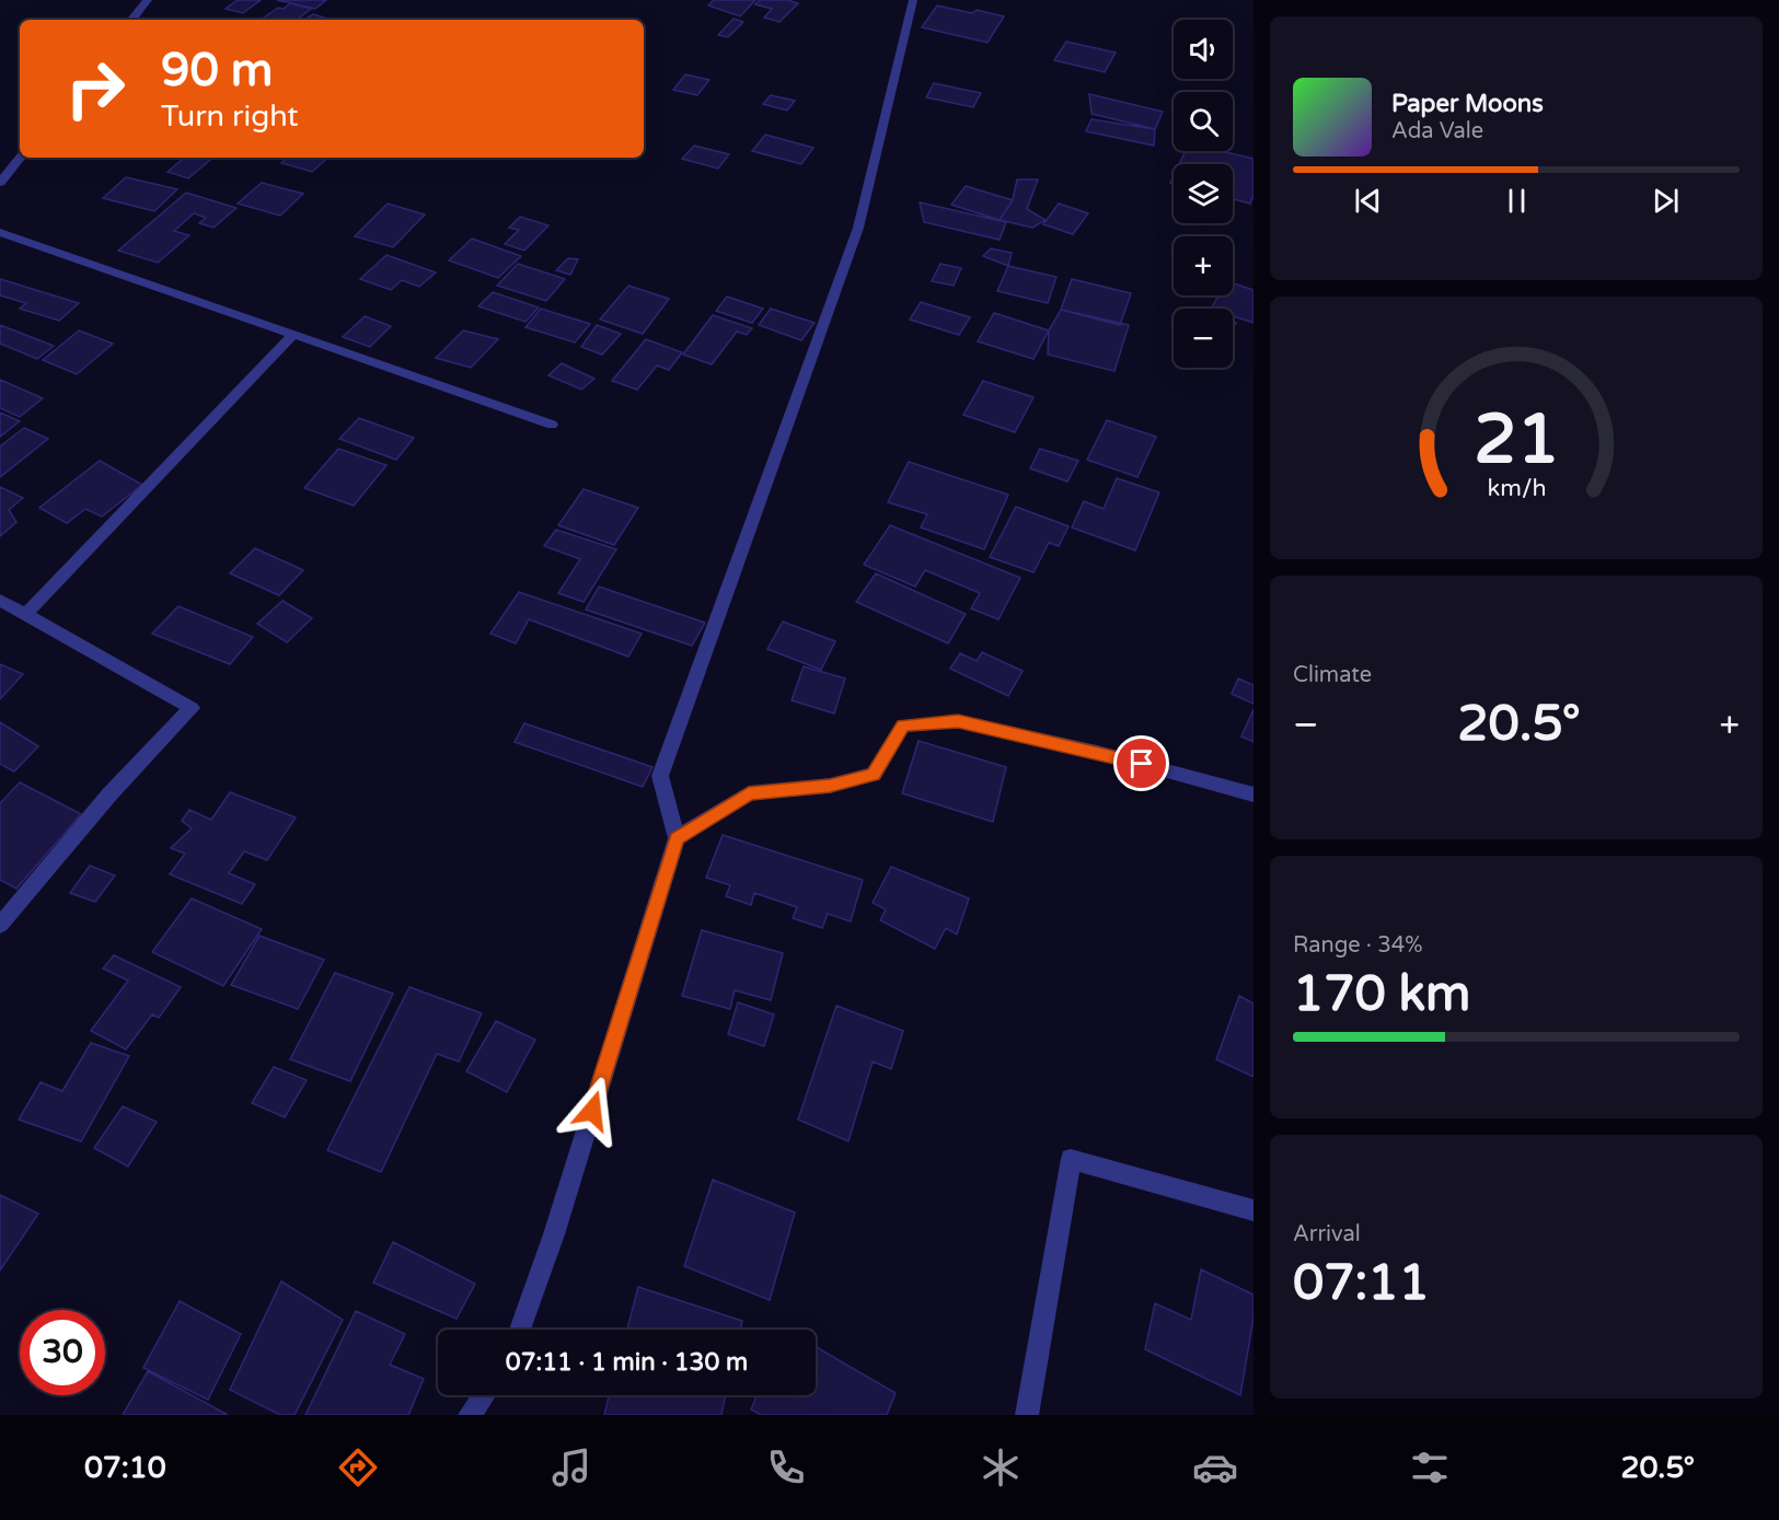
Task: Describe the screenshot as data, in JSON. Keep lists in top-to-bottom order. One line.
{"page":{"map_buttons":["+","−"],"turn":["90 m","Turn right"],"song":["Paper Moons","Ada Vale"],"tile":["Climate",["Range · 34%","170 km"],["Arrival","07:11"]],"heat":["−","20.5°","+"],"limit":"30","trip":"07:11 · 1 min · 130 m","tabs":["07:10","20.5°"],"gauge":["21","km/h"]}}
